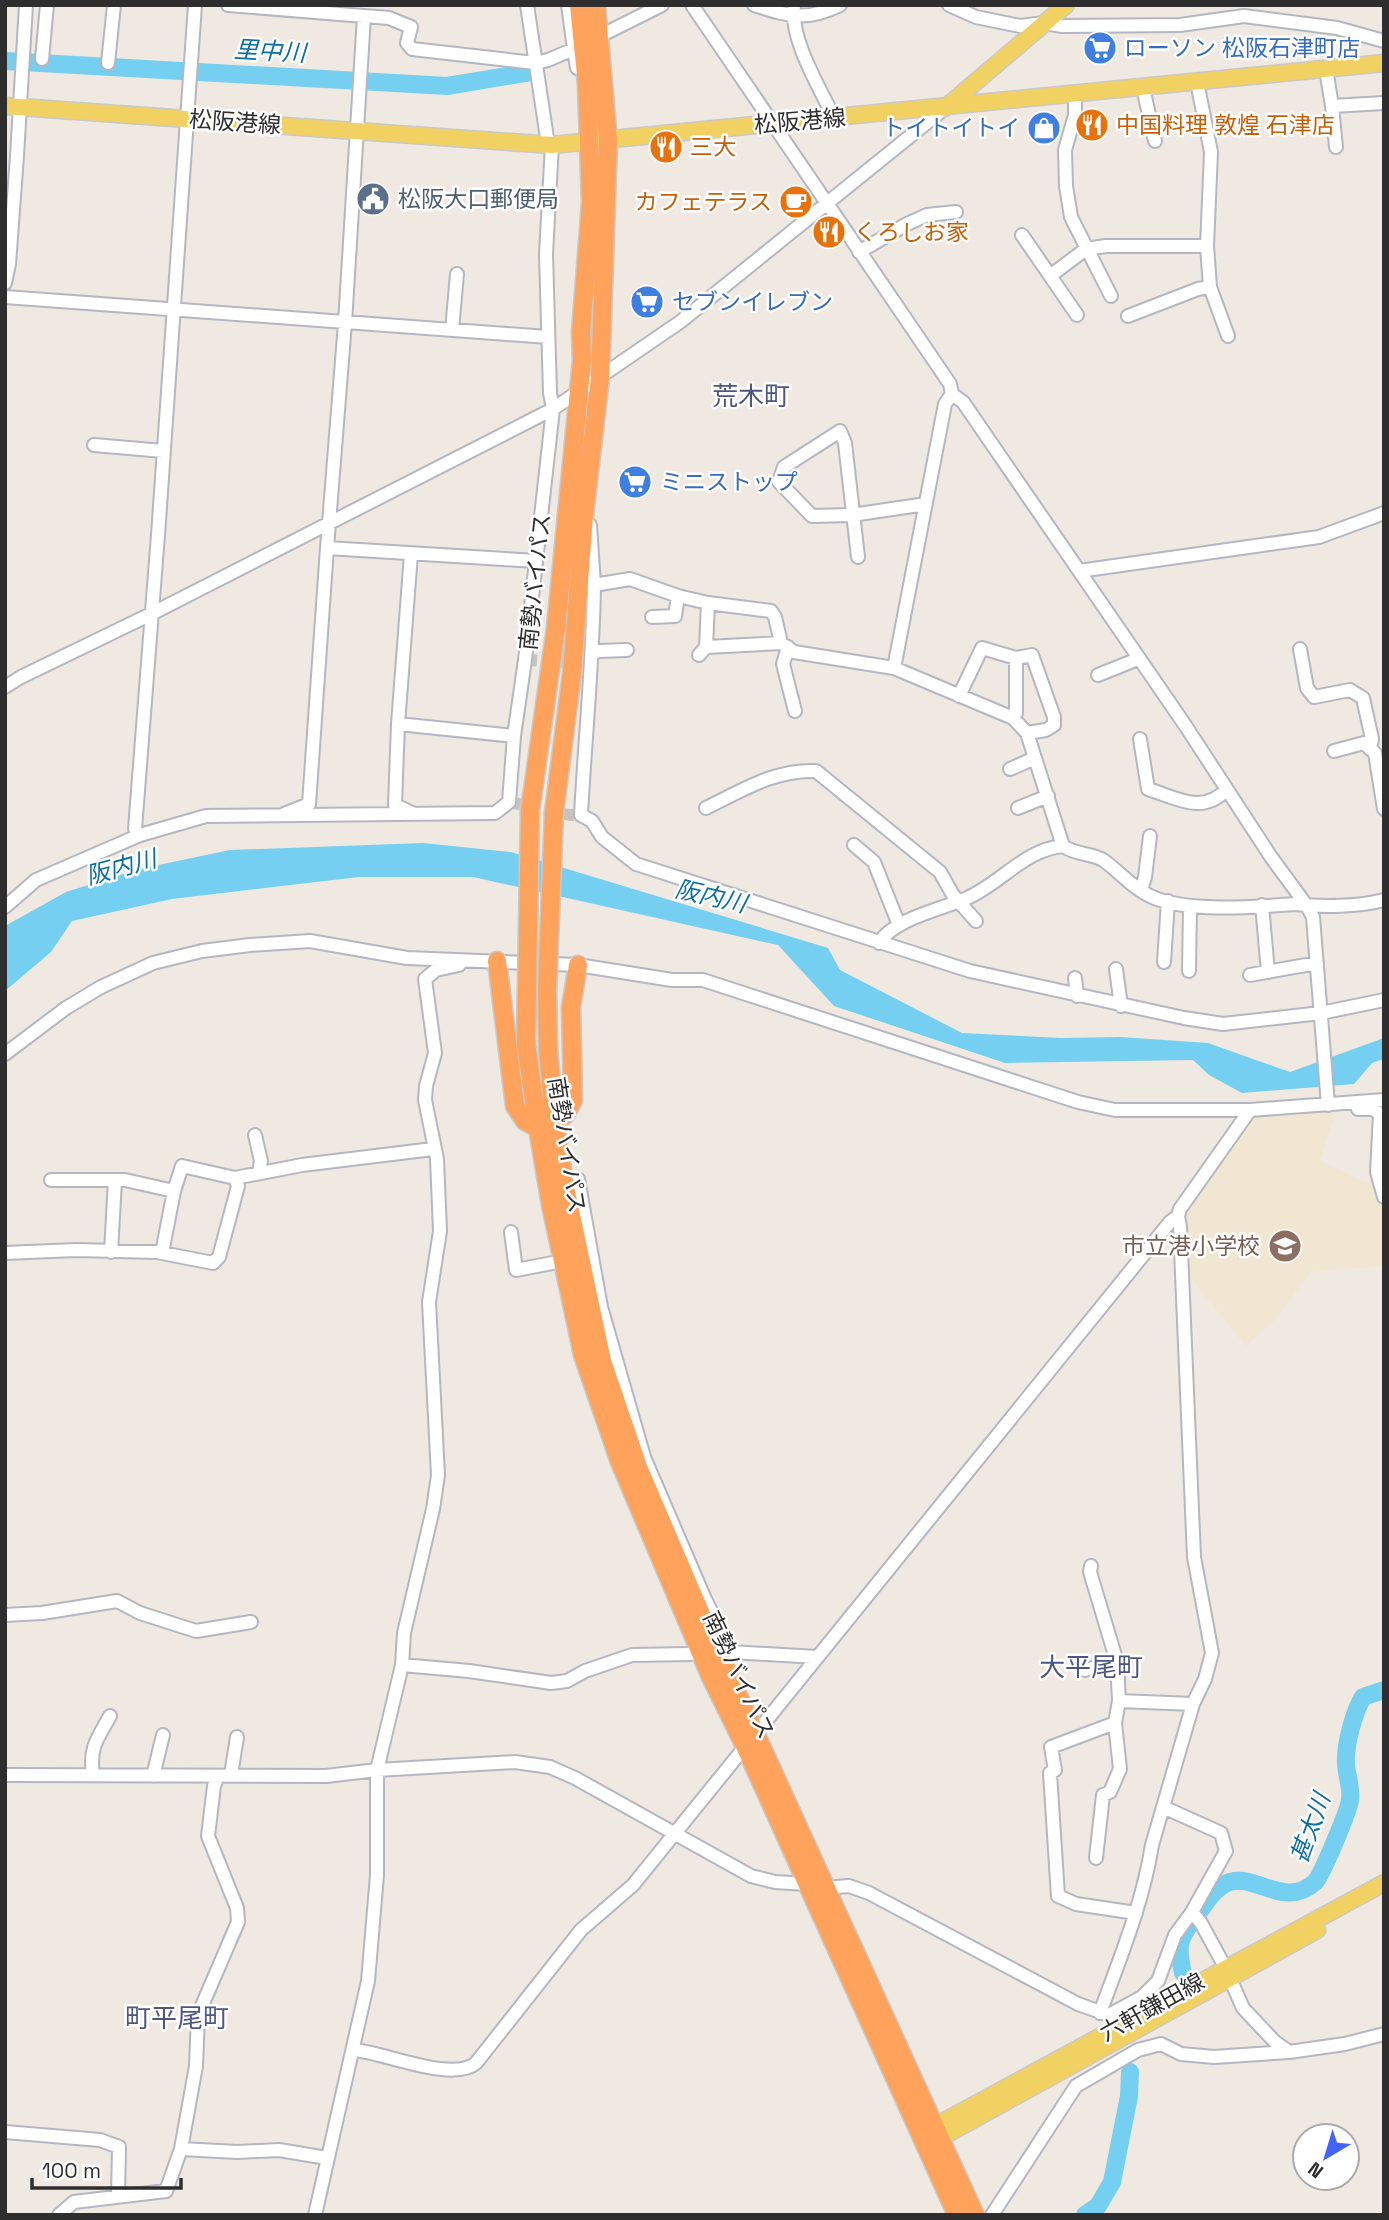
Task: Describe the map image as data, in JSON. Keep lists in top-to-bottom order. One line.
{"streets":{"highway":["南勢バイパス"],"main road":["松阪港線","六軒鎌田線"]},"crossings":[["松阪港線","南勢バイパス"],["南勢バイパス","六軒鎌田線"]],"districts":["荒木町","大平尾町","町平尾町"],"water":["里中川","阪内川","甚太川"],"places":{"supermarket":["ローソン 松阪石津町店","セブンイレブン","ミニストップ"],"restaurant":["中国料理 敦煌 石津店","三大","くろしお家"],"shop":["トイトイトイ"],"public building":["松阪大口郵便局"],"cafe":["カフェテラス"],"school or university":["市立港小学校"]},"scale_bar":"100 m","north":"bottom left"}
